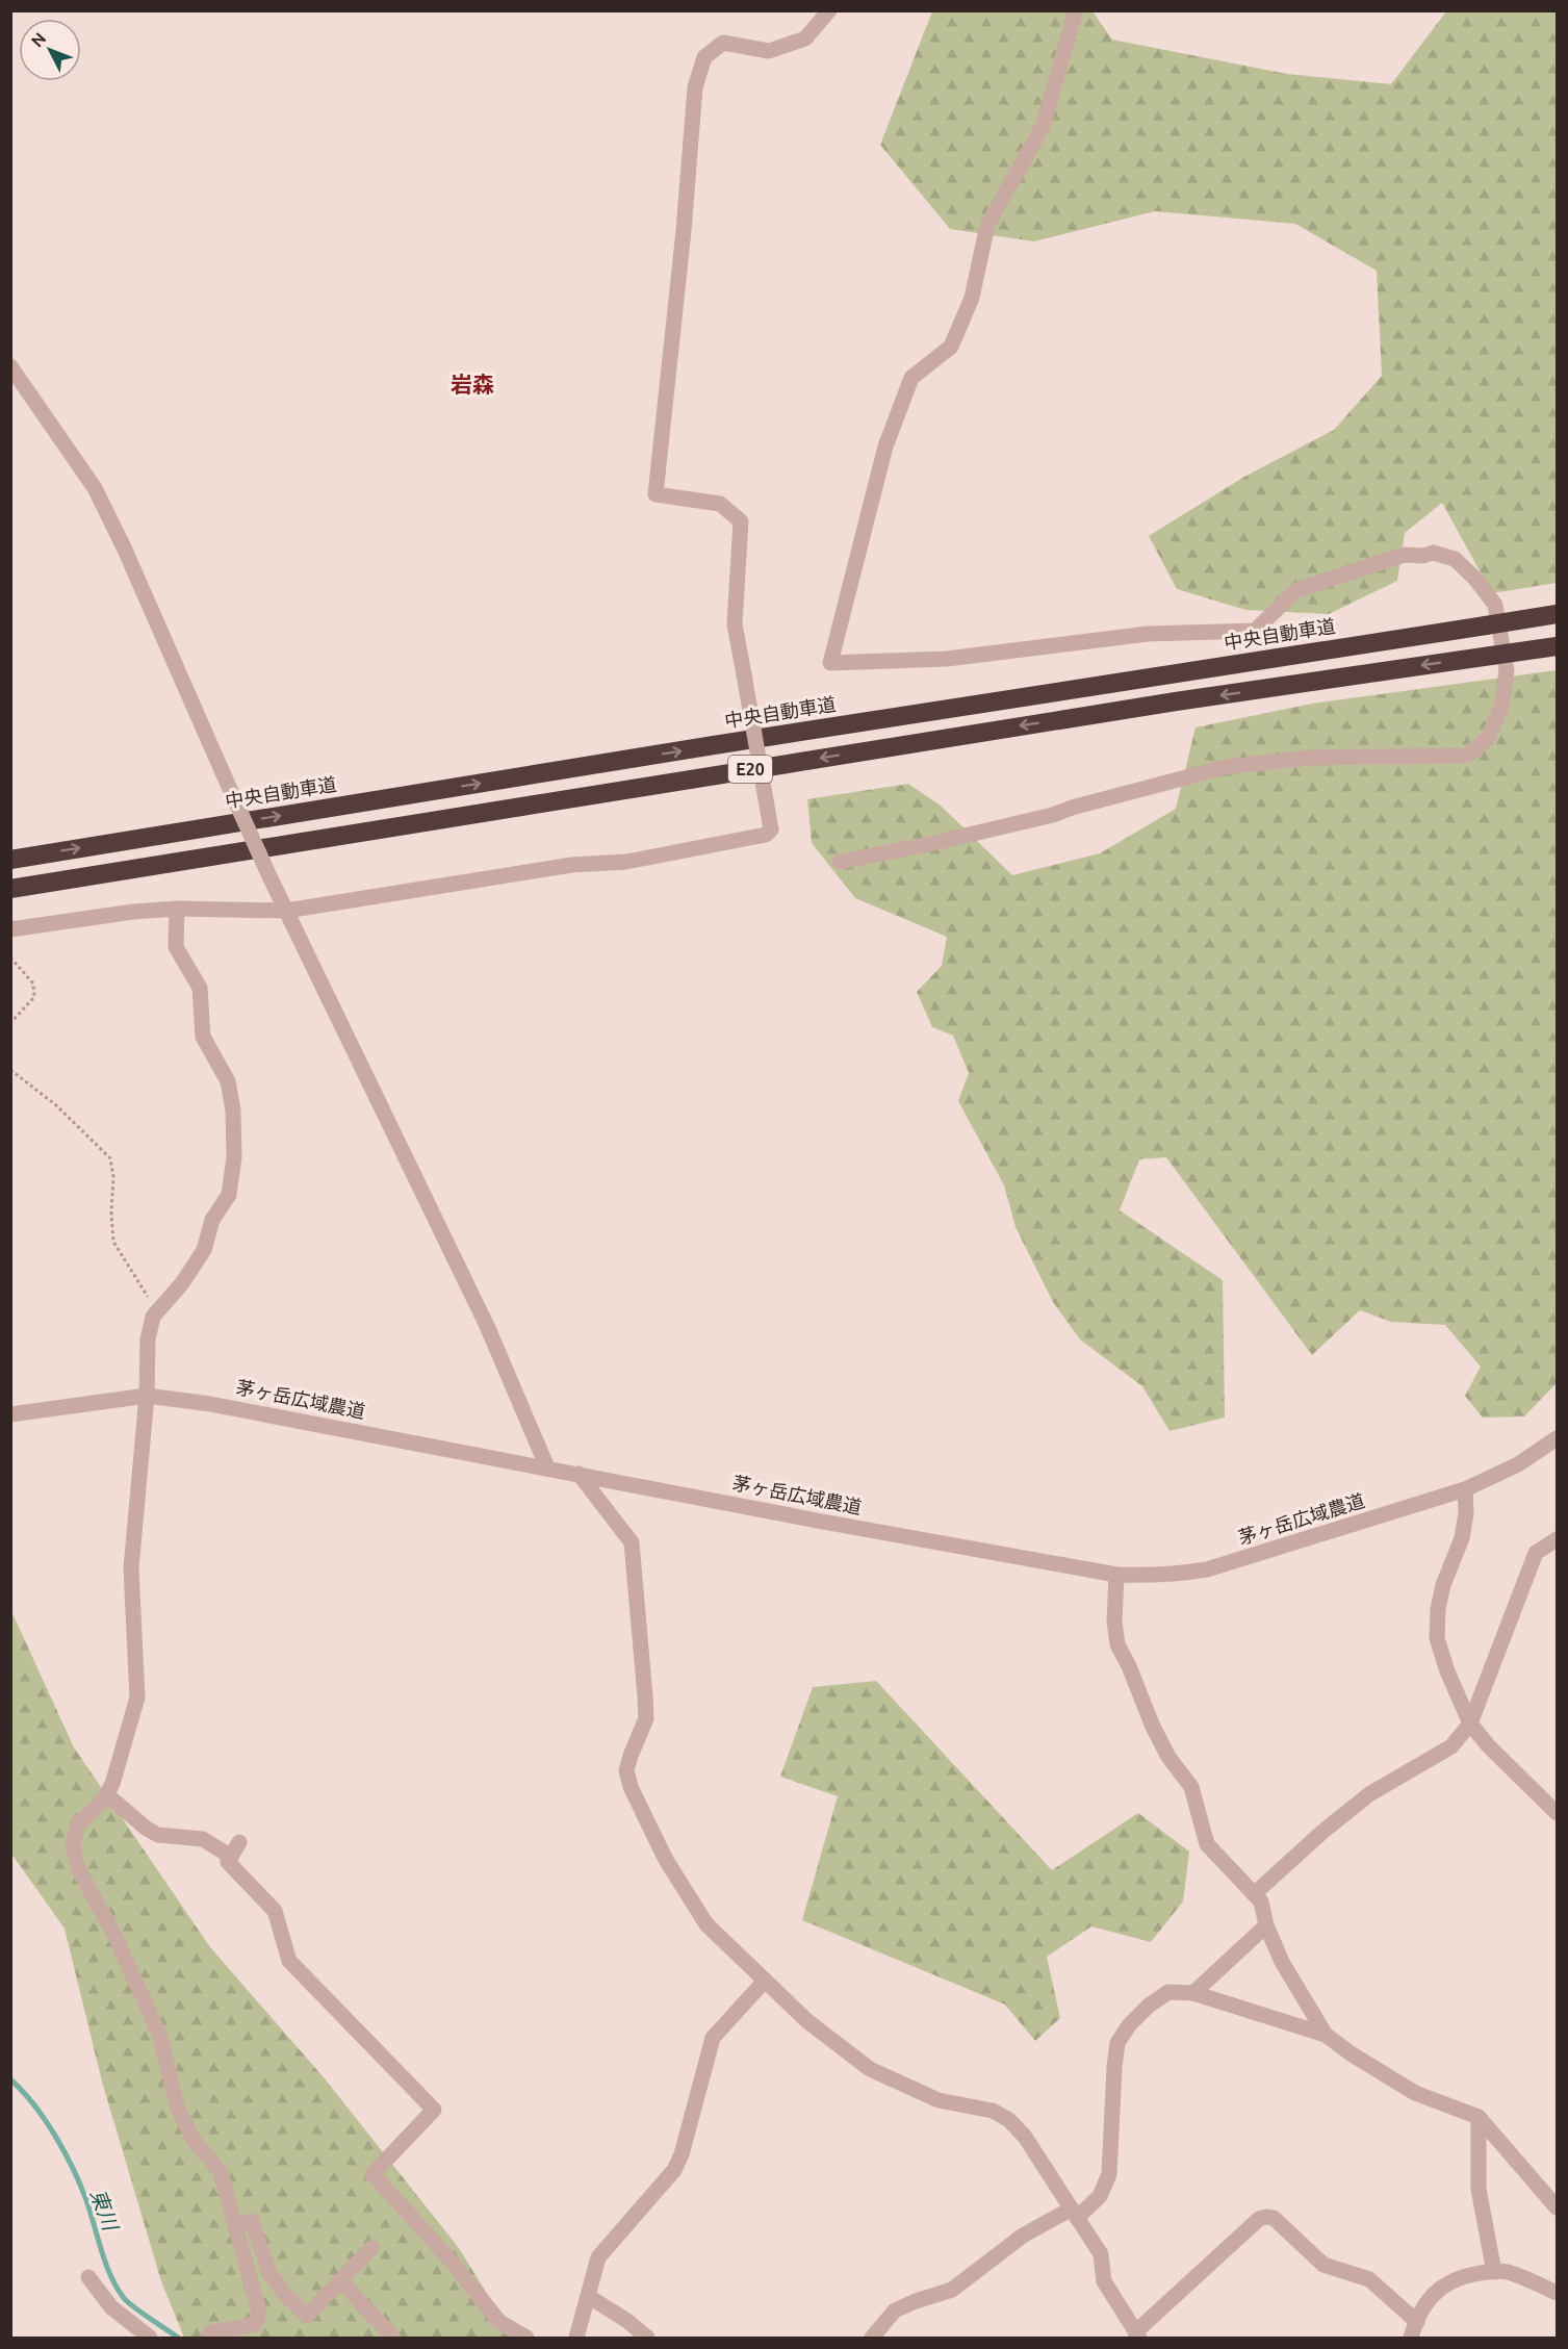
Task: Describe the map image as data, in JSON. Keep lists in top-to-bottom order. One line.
{"streets":{"highway":["中央自動車道","E20"],"street":["茅ヶ岳広域農道"]},"districts":["岩森"],"water":["東川"],"north":"top left"}
